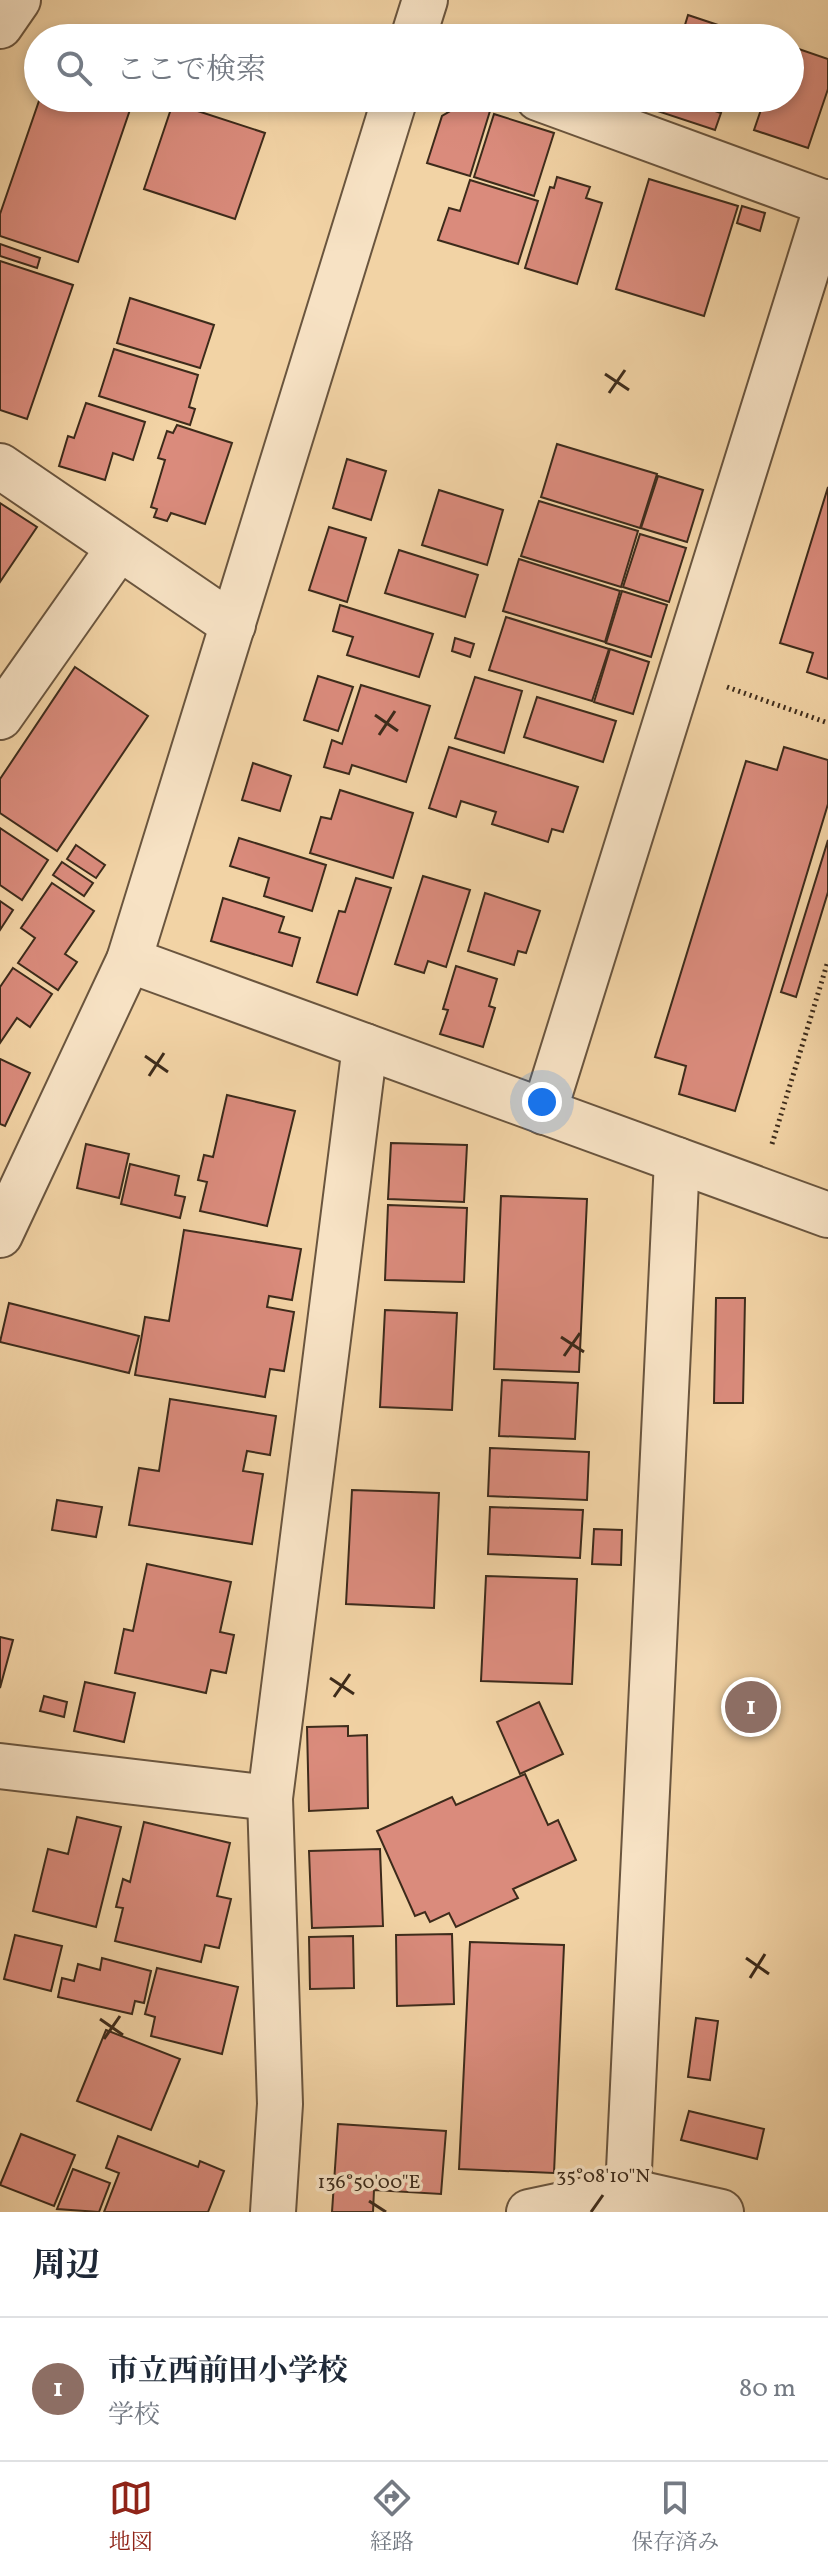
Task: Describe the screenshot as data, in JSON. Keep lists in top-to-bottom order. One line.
{"page":{"search":"ここで検索","pins":"1","heading":"周辺","list":[{"mark":"1","name":"市立西前田小学校","note":"学校","value":"80 m"}],"nav":["地図","経路","保存済み"]},"coordinates":["35°08'10\"N","136°50'00\"E"]}
